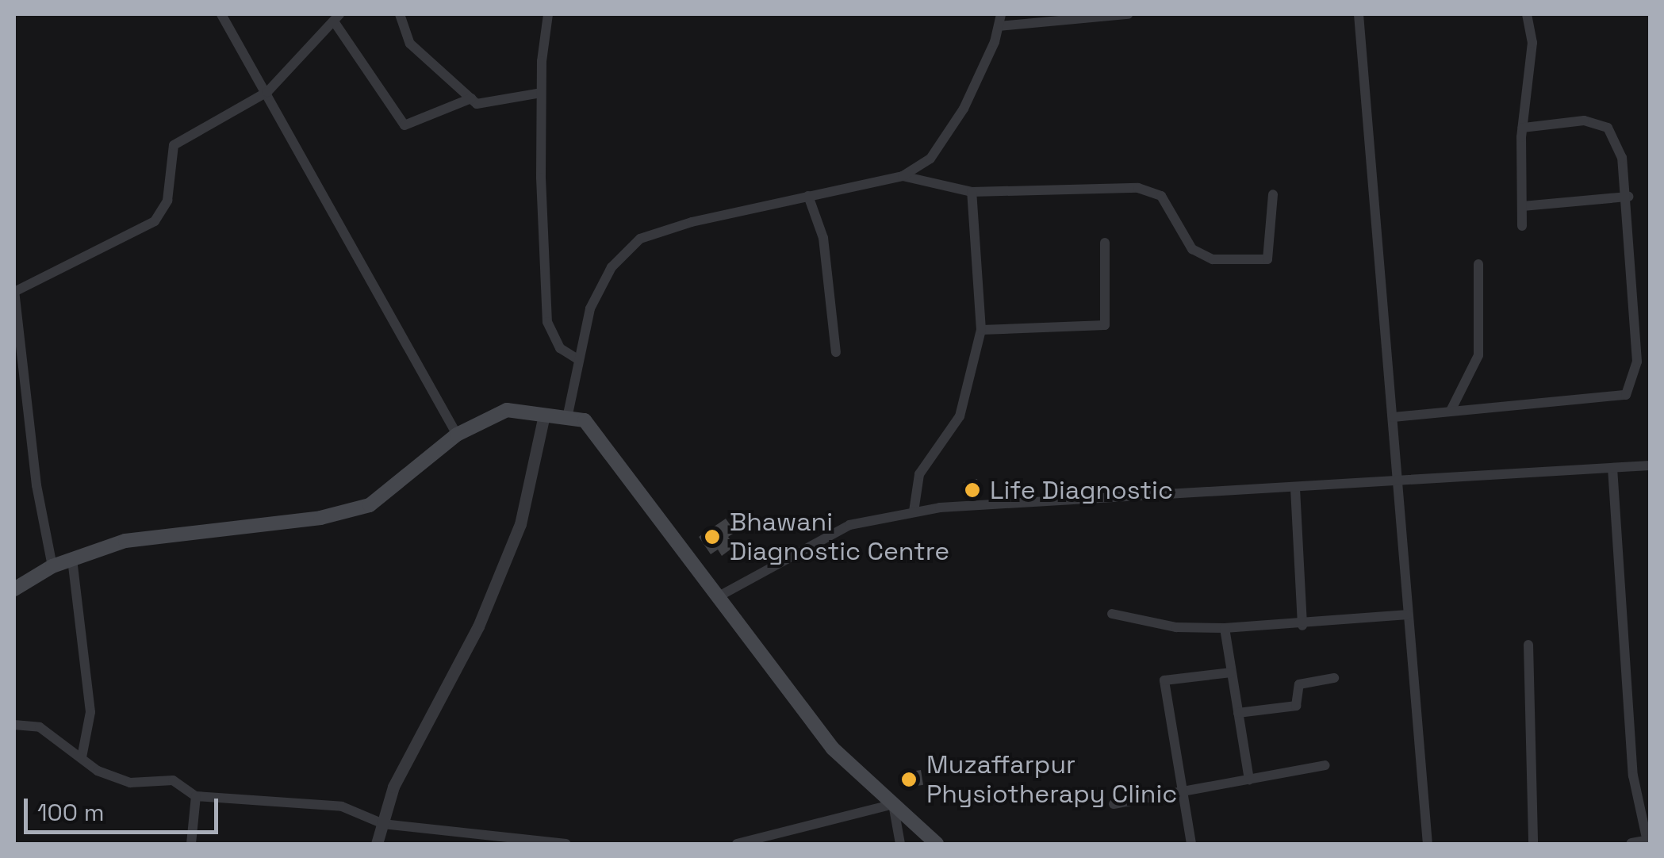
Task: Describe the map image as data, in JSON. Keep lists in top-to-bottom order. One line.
{"places":["Life Diagnostic","Bhawani Diagnostic Centre","Muzaffarpur Physiotherapy Clinic"],"scale_bar":"100 m"}
